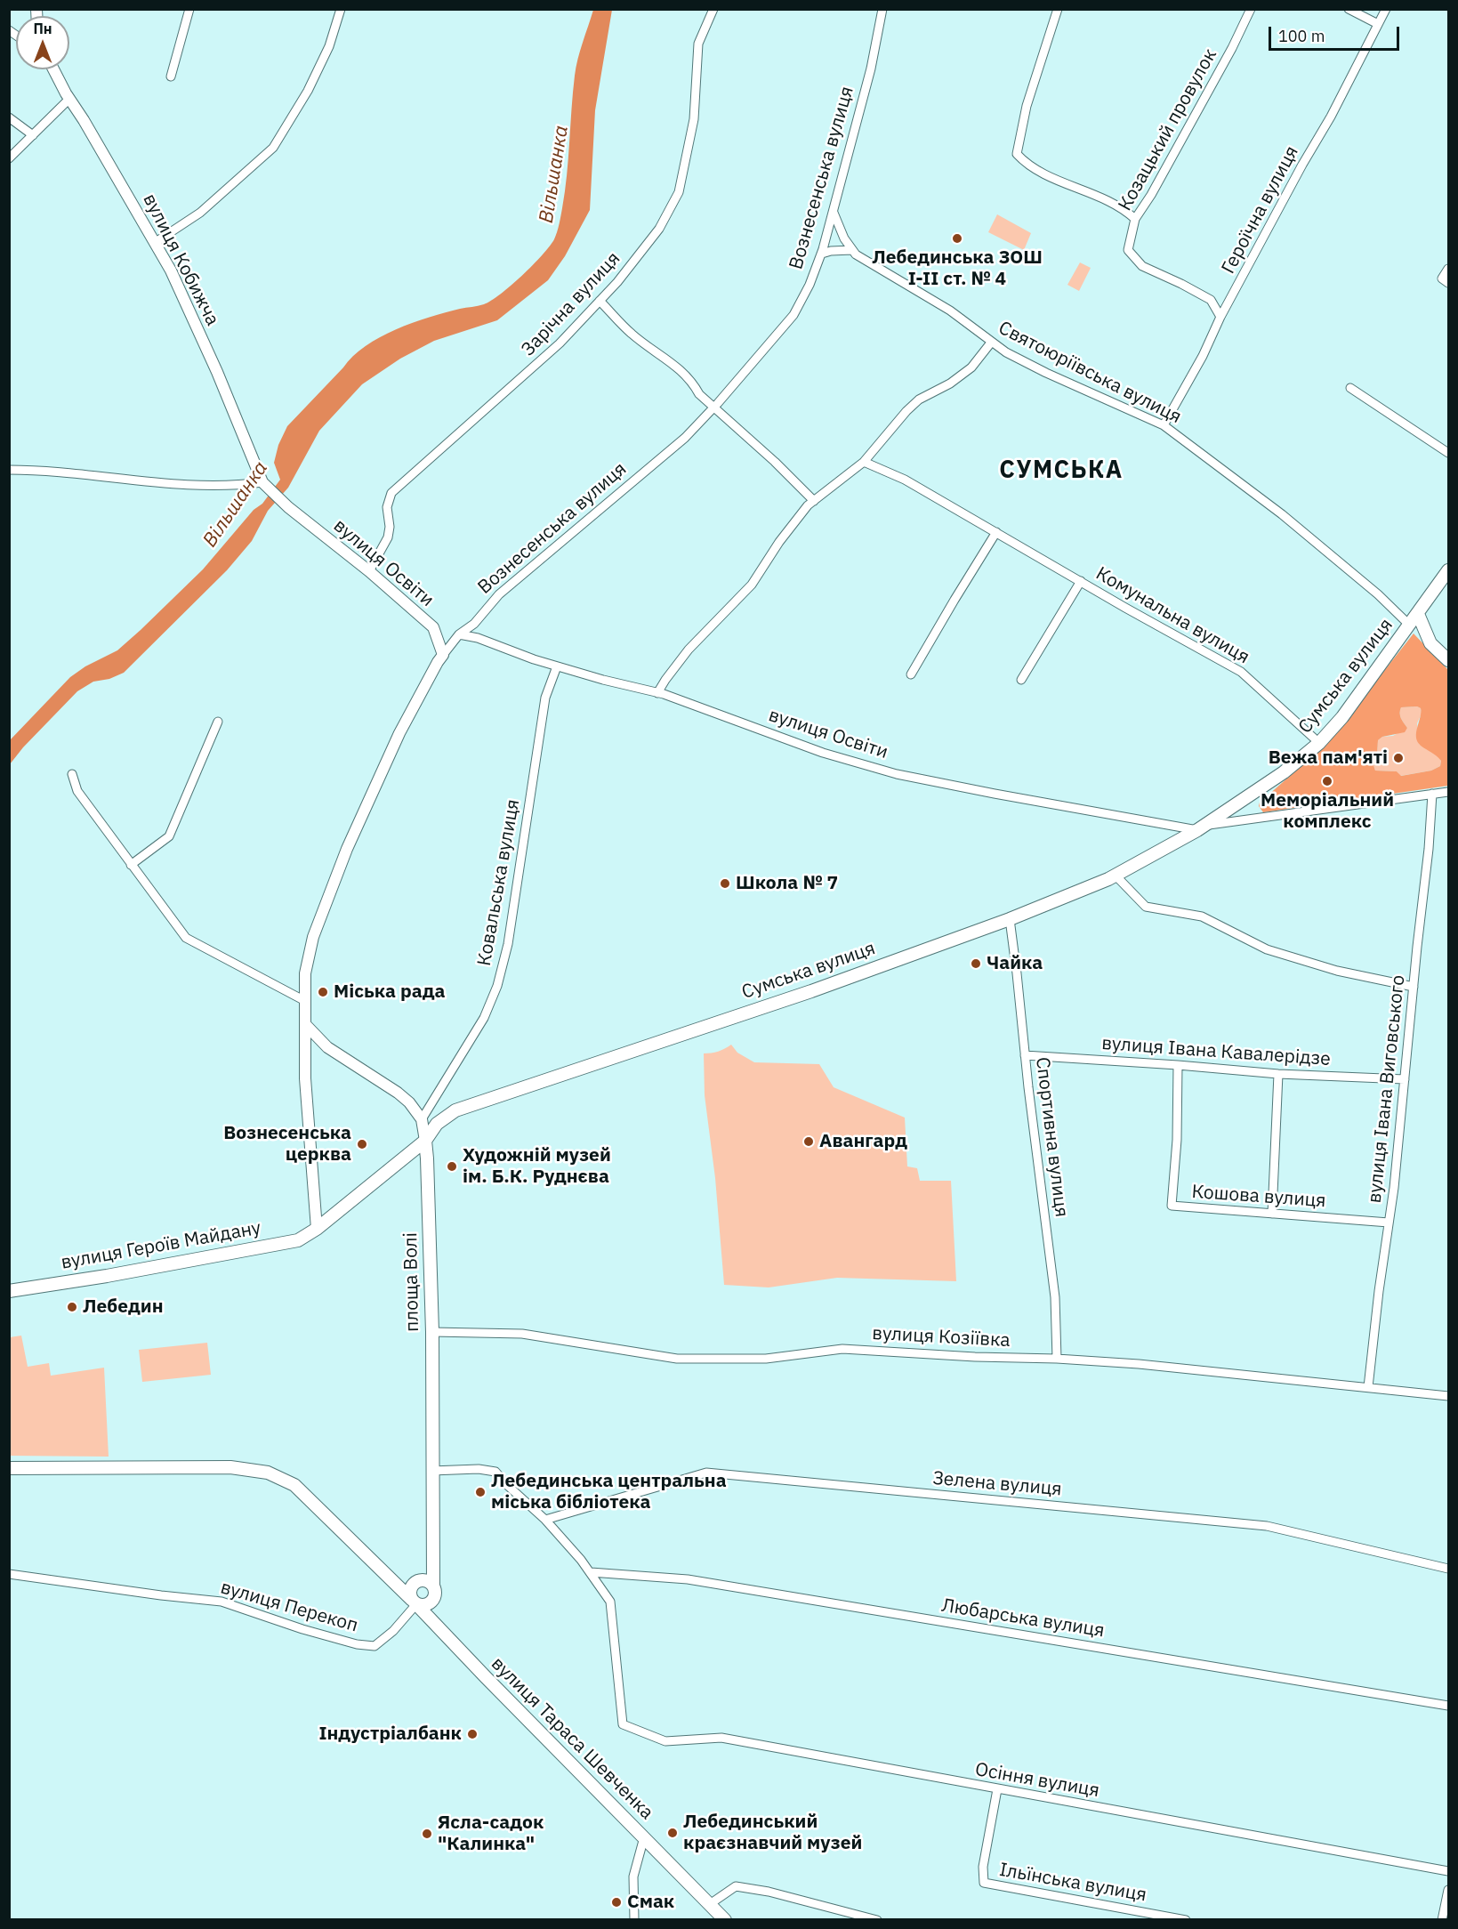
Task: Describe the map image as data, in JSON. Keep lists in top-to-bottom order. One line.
{"streets":{"main road":["Сумська вулиця","вулиця Героїв Майдану","площа Волі","вулиця Тараса Шевченка"],"street":["Козацький провулок","Вознесенська вулиця","Героїчна вулиця","вулиця Кобижча","Зарічна вулиця","Святоюріївська вулиця","вулиця Освіти","Комунальна вулиця","Ковальська вулиця","вулиця Івана Кавалерідзе","вулиця Івана Виговського","Спортивна вулиця","Кошова вулиця","вулиця Козіївка","Зелена вулиця","вулиця Перекоп","Любарська вулиця","Осіння вулиця","Ільїнська вулиця"]},"crossings":[["Козацький провулок","Героїчна вулиця"],["Вознесенська вулиця","Святоюріївська вулиця"],["Вознесенська вулиця","вулиця Освіти"],["Вознесенська вулиця","вулиця Героїв Майдану"],["Героїчна вулиця","Святоюріївська вулиця"],["вулиця Кобижча","вулиця Освіти"],["Зарічна вулиця","вулиця Освіти"],["Святоюріївська вулиця","Сумська вулиця"],["вулиця Освіти","Сумська вулиця"],["вулиця Освіти","Ковальська вулиця"],["Комунальна вулиця","Сумська вулиця"],["Сумська вулиця","вулиця Івана Виговського"],["Сумська вулиця","Спортивна вулиця"],["Сумська вулиця","площа Волі"],["вулиця Івана Кавалерідзе","вулиця Івана Виговського"],["вулиця Івана Кавалерідзе","Спортивна вулиця"],["вулиця Івана Кавалерідзе","Кошова вулиця"],["вулиця Івана Виговського","Кошова вулиця"],["вулиця Івана Виговського","вулиця Козіївка"],["Спортивна вулиця","вулиця Козіївка"],["площа Волі","вулиця Козіївка"],["площа Волі","вулиця Перекоп"],["площа Волі","вулиця Тараса Шевченка"],["вулиця Перекоп","вулиця Тараса Шевченка"],["Любарська вулиця","Осіння вулиця"],["Осіння вулиця","Ільїнська вулиця"]],"districts":["СУМСЬКА"],"water":["Вільшанка"],"places":["Лебединська ЗОШ І-ІІ ст. № 4","Вежа пам'яті","Меморіальний комплекс","Школа № 7","Чайка","Міська рада","Авангард","Вознесенська церква","Художній музей ім. Б.К. Руднєва","Лебедин","Лебединська центральна міська бібліотека","Індустріалбанк","Лебединський краєзнавчий музей","Ясла-садок \"Калинка\"","Смак"],"scale_bar":"100 m","north":"top"}
